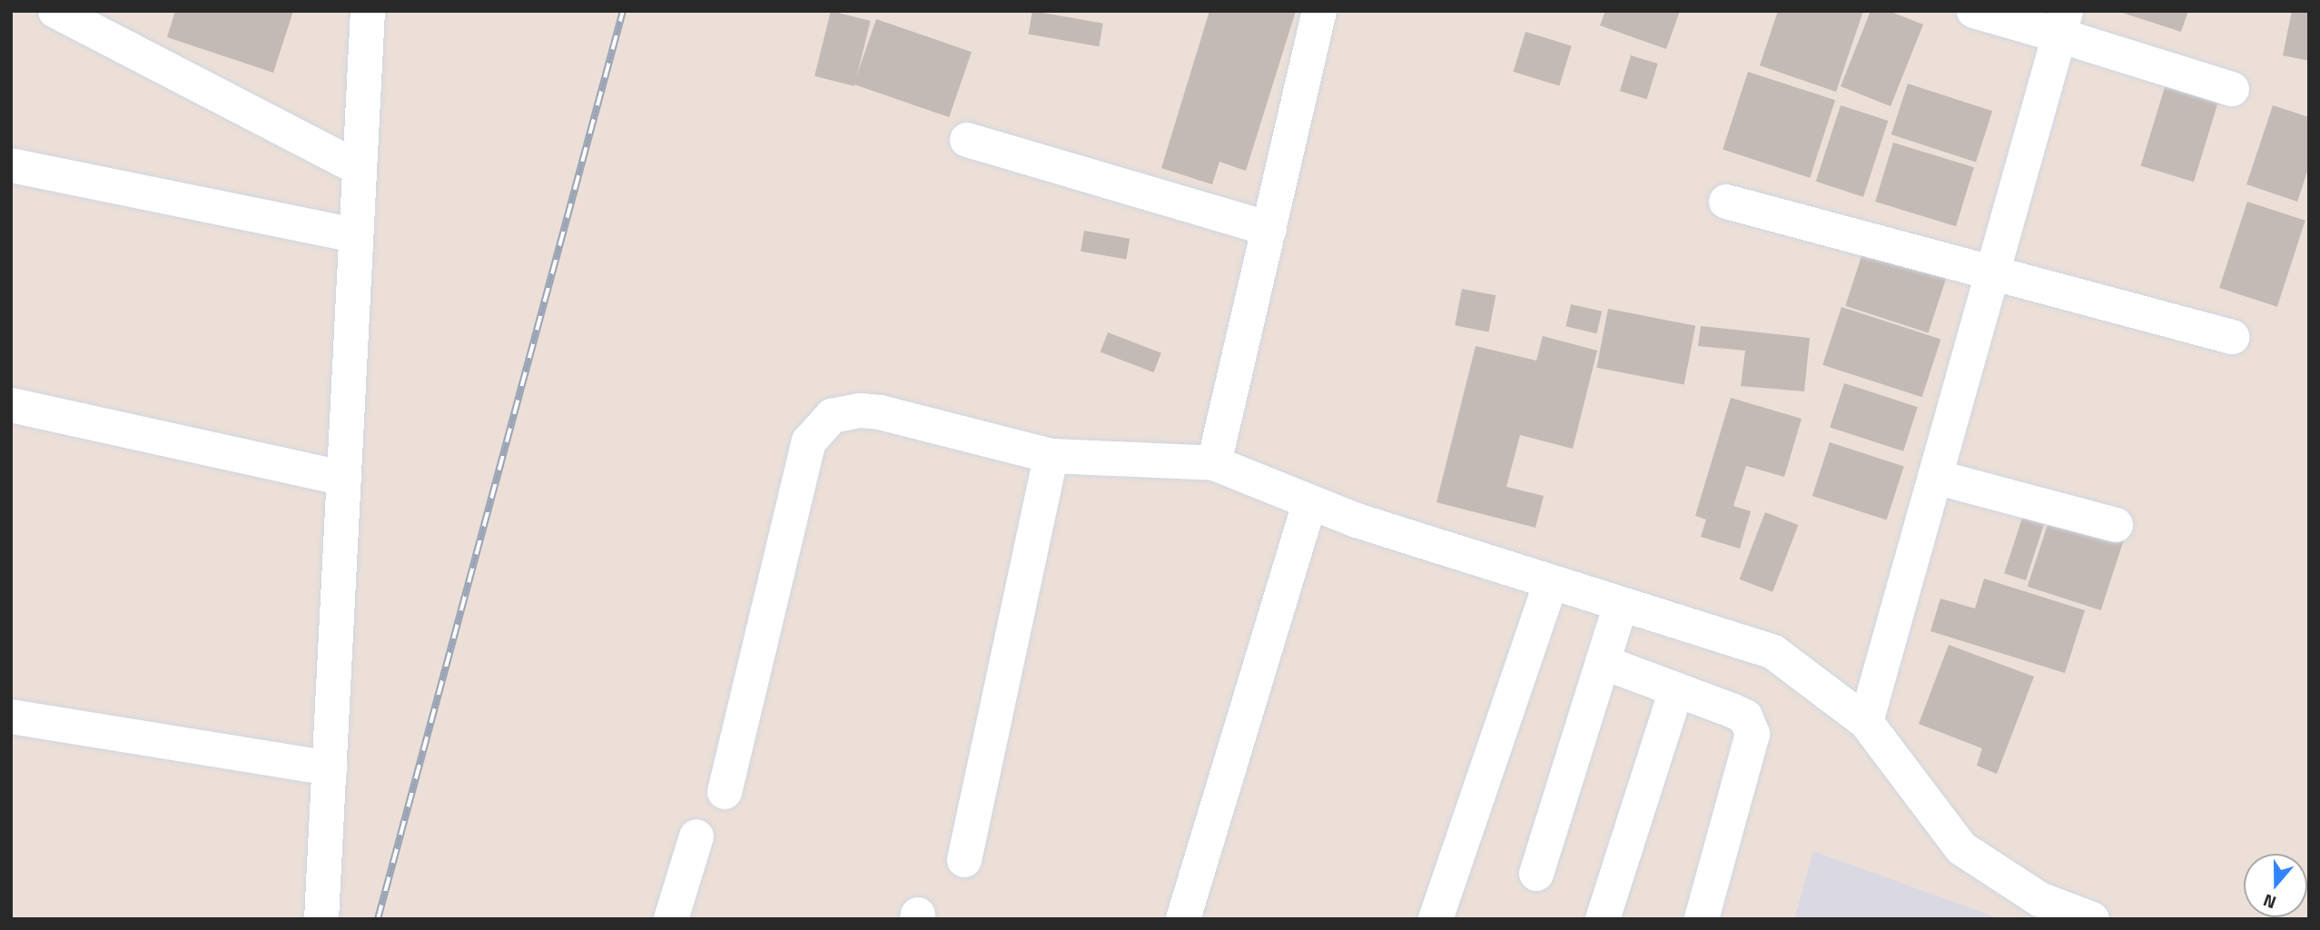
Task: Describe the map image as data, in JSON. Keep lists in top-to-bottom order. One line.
{"north":"bottom"}
